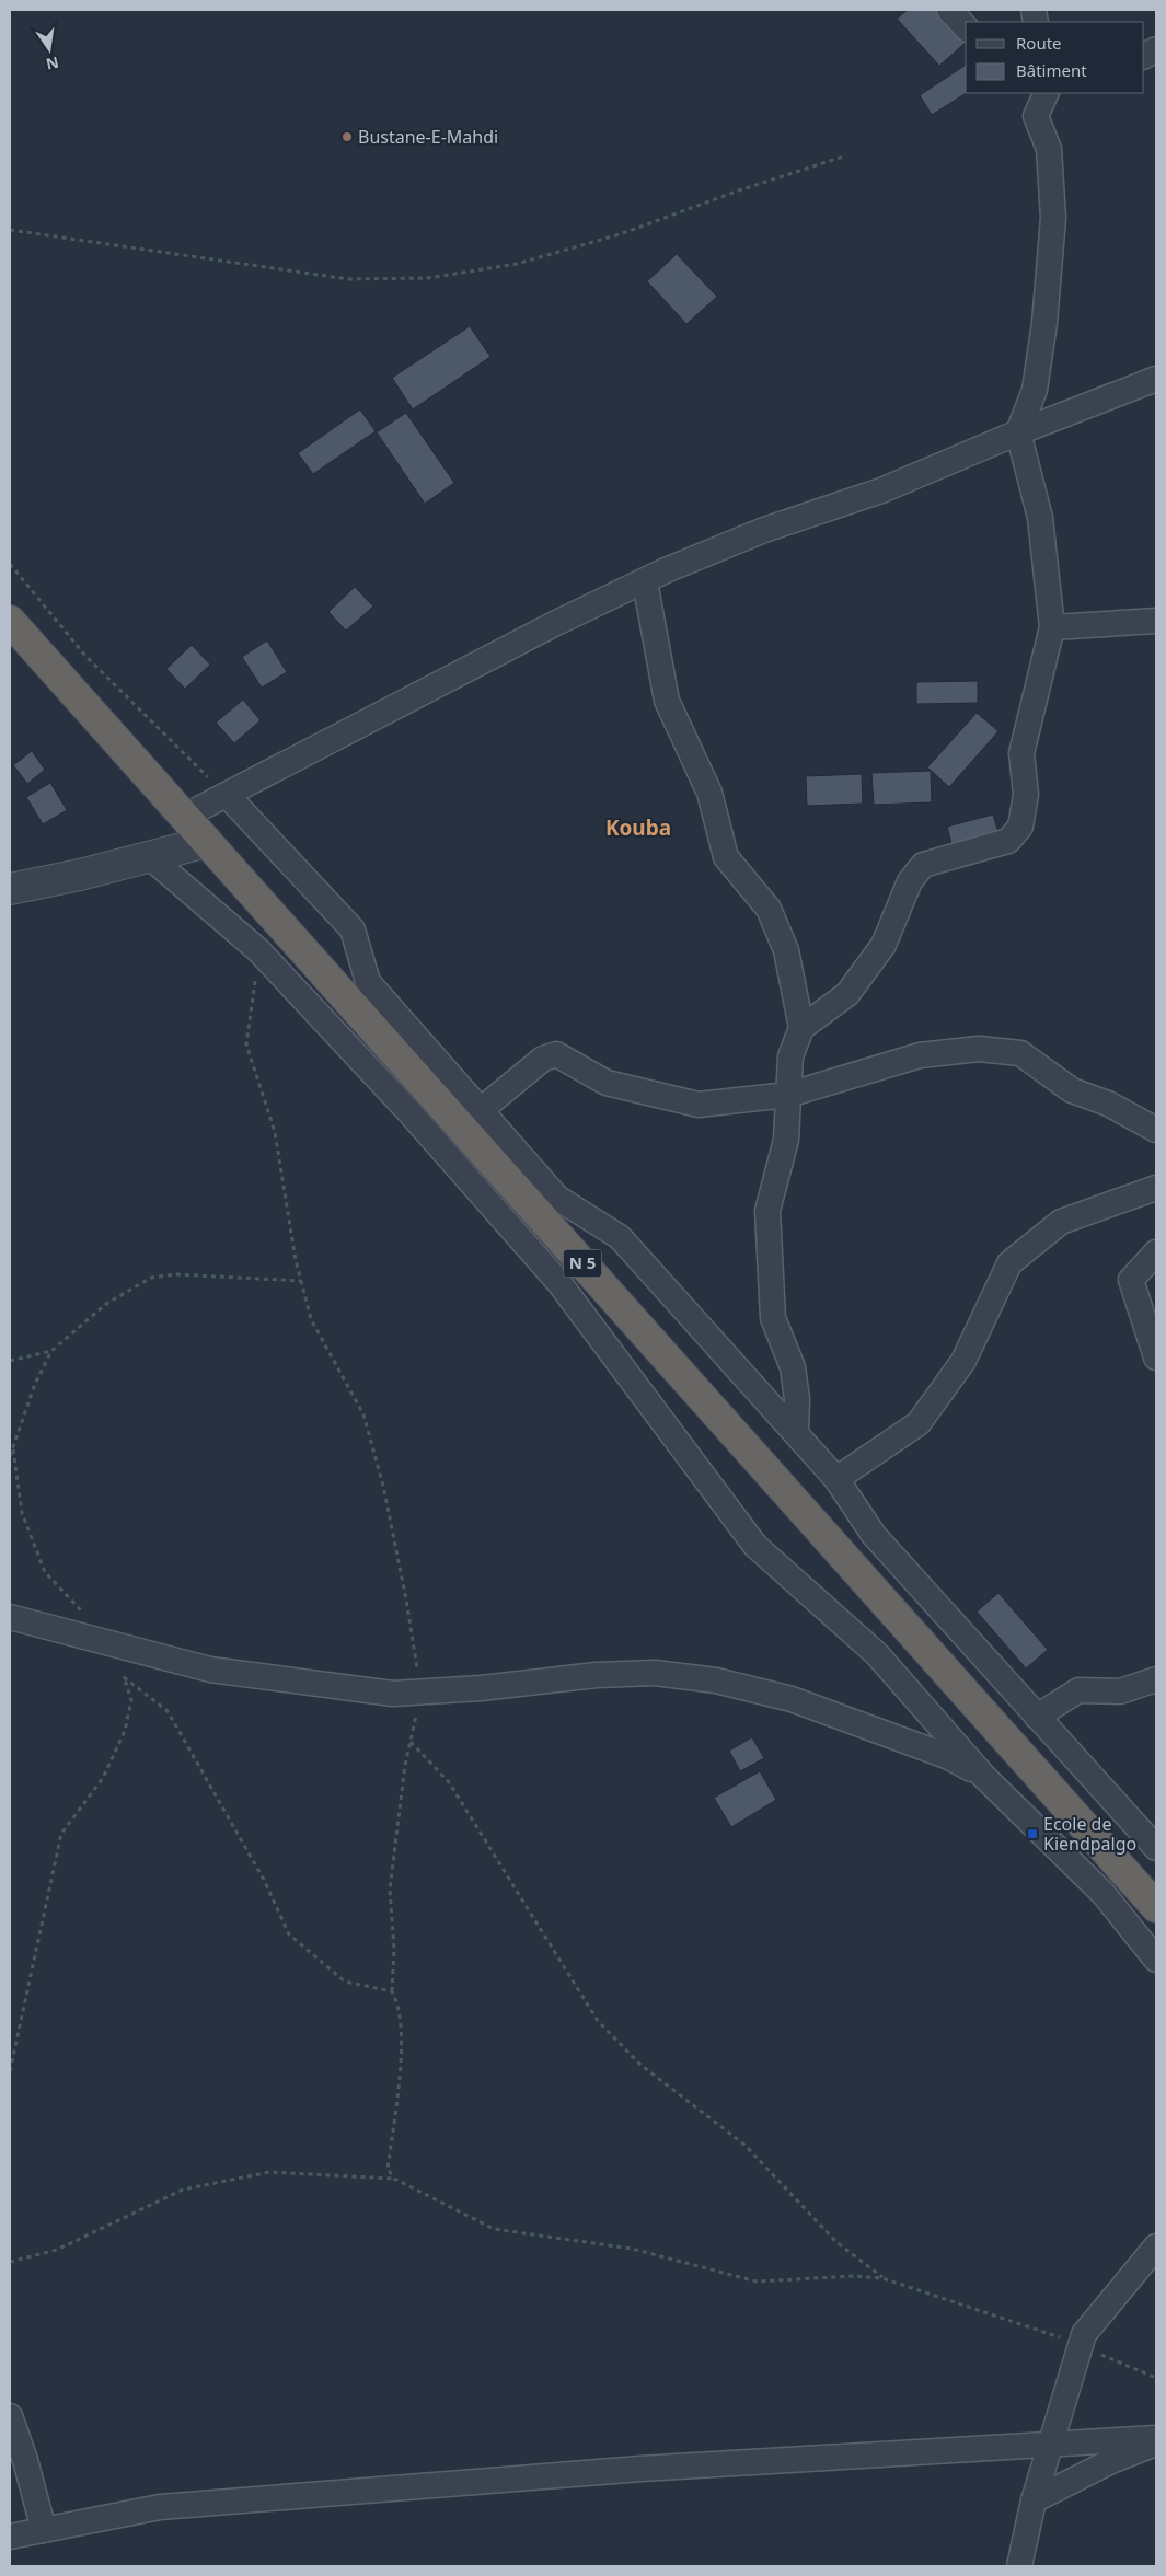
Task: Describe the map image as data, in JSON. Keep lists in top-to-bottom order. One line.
{"streets":{"highway":["N 5"]},"districts":["Kouba"],"places":{"other":["Bustane-E-Mahdi"],"transit":["Ecole de Kiendpalgo"]},"legend":["Route","Bâtiment"],"north":"bottom"}
